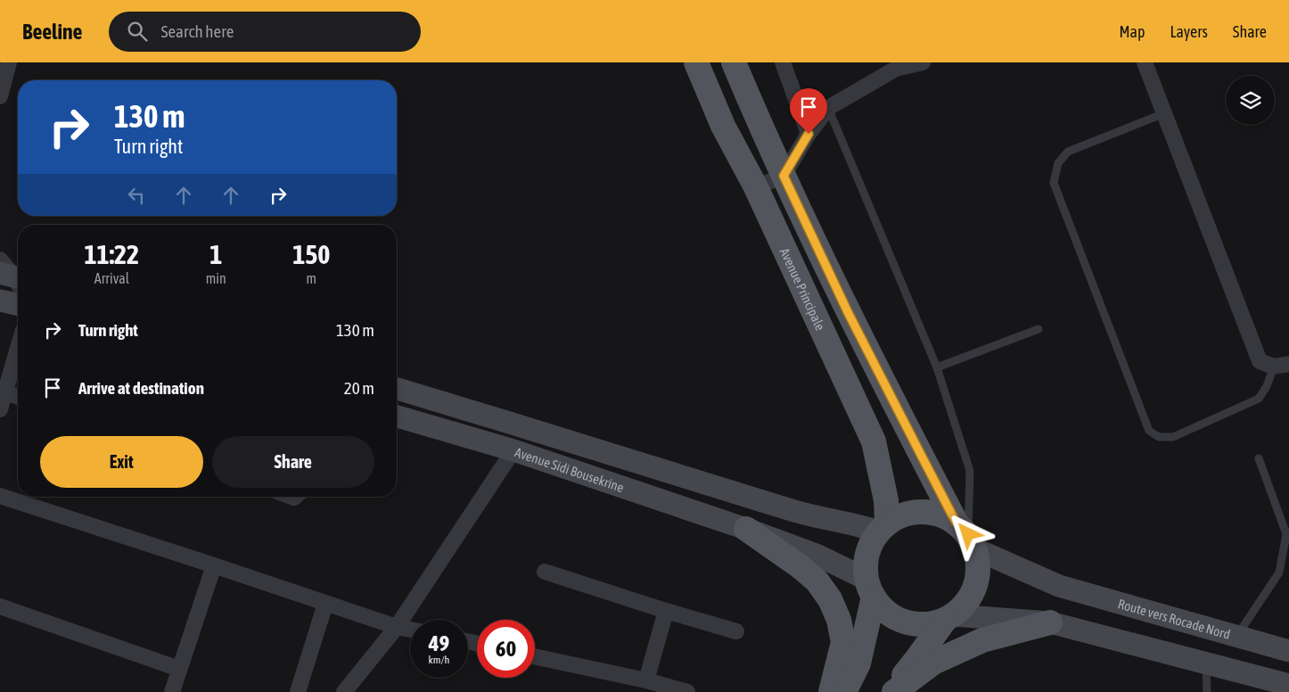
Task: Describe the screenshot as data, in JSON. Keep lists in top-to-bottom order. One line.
{"streets":{"main road":["Avenue Principale","Avenue Sidi Bousekrine","Route vers Rocade Nord"]},"crossings":[["Avenue Principale","Route vers Rocade Nord"]],"page":{"header":"Beeline","search":"Search here","nav":["Map","Layers","Share"],"turn":["130 m","Turn right"],"eta":["11:22","Arrival","1","min","150","m"],"list":[{"name":"Turn right","value":"130 m"},{"name":"Arrive at destination","value":"20 m"}],"buttons":["Exit","Share"],"speed":"49 km/h","limit":"60"}}
